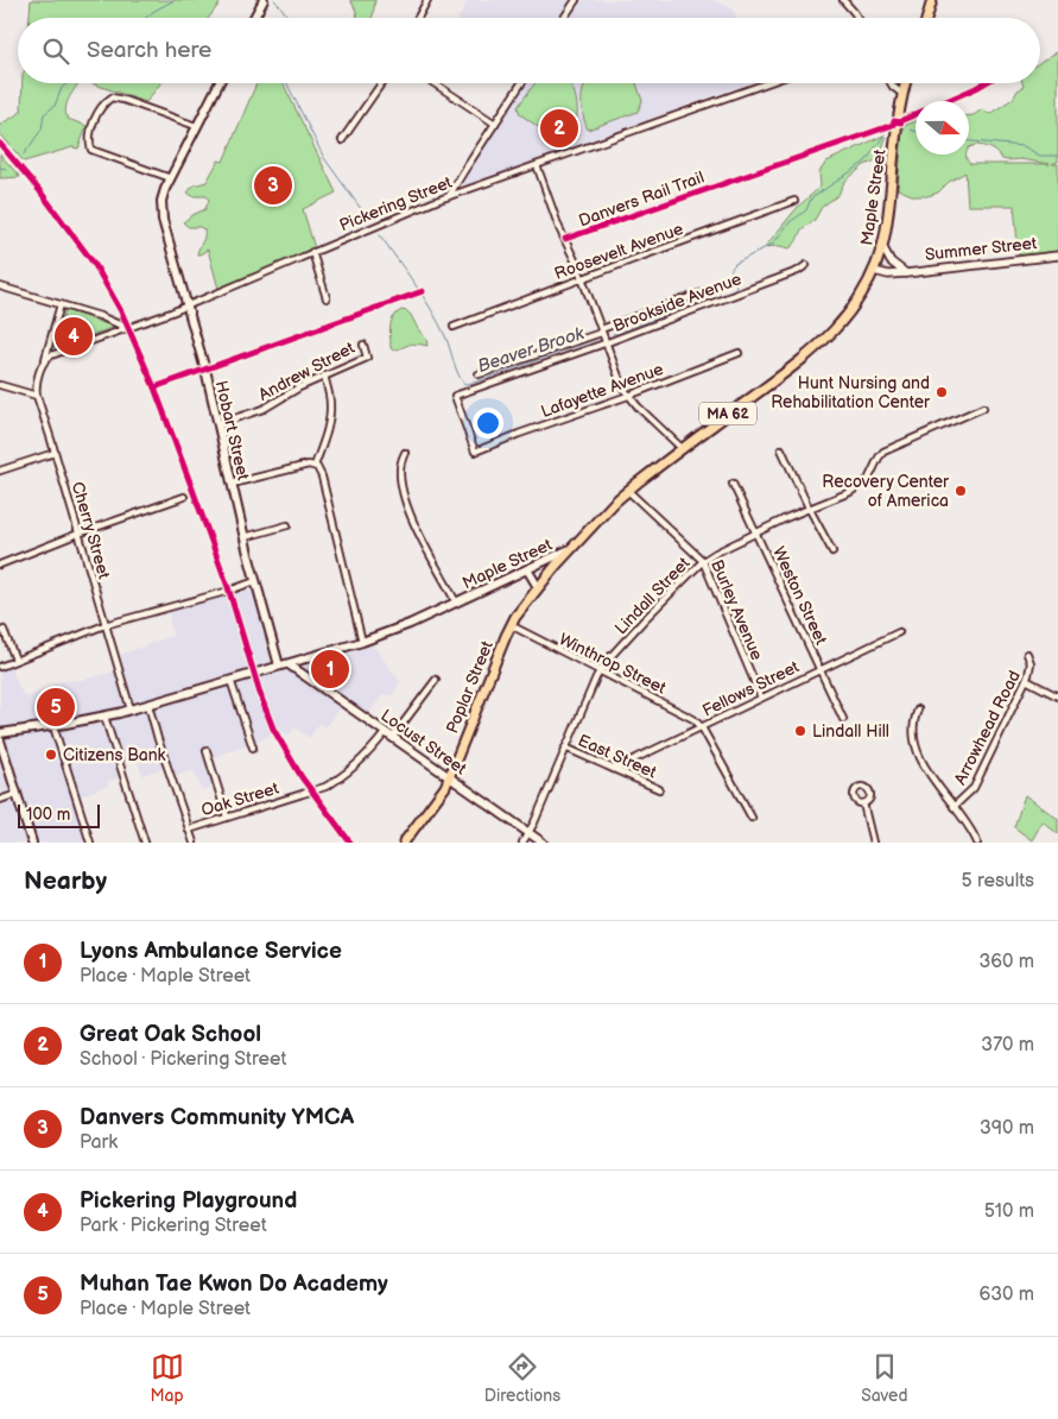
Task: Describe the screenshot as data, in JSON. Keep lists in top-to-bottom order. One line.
{"streets":{"main road":["Maple Street","MA 62","Hobart Street","Poplar Street","Locust Street"],"street":["Pickering Street","Summer Street","Roosevelt Avenue","Brookside Avenue","Andrew Street","Lafayette Avenue","Cherry Street","Lindall Street","Weston Street","Burley Avenue","Winthrop Street","Fellows Street","Arrowhead Road","East Street","Oak Street"],"cycle path":["Danvers Rail Trail"]},"crossings":[["Maple Street","Summer Street"],["Maple Street","Hobart Street"],["Maple Street","Cherry Street"],["Maple Street","Burley Avenue"],["Maple Street","Poplar Street"],["Maple Street","Locust Street"],["Pickering Street","Hobart Street"],["Brookside Avenue","Lafayette Avenue"],["Andrew Street","Hobart Street"],["Lindall Street","Weston Street"],["Lindall Street","Burley Avenue"],["Lindall Street","Winthrop Street"],["Lindall Street","Locust Street"],["Lindall Street","East Street"],["Weston Street","Fellows Street"],["Burley Avenue","Fellows Street"],["Winthrop Street","Poplar Street"],["Winthrop Street","Fellows Street"],["Poplar Street","Locust Street"],["Fellows Street","East Street"],["Locust Street","Oak Street"]],"water":["Beaver Brook"],"places":["Hunt Nursing and Rehabilitation Center","Recovery Center of America","Lindall Hill","Citizens Bank"],"scale_bar":"100 m","north":"right","page":{"search":"Search here","pins":["2","3","4","1","5"],"scale":"100 m","heading":["Nearby","5 results"],"list":[{"mark":"1","name":"Lyons Ambulance Service","note":"Place · Maple Street","value":"360 m"},{"mark":"2","name":"Great Oak School","note":"School · Pickering Street","value":"370 m"},{"mark":"3","name":"Danvers Community YMCA","note":"Park","value":"390 m"},{"mark":"4","name":"Pickering Playground","note":"Park · Pickering Street","value":"510 m"},{"mark":"5","name":"Muhan Tae Kwon Do Academy","note":"Place · Maple Street","value":"630 m"}],"nav":["Map","Directions","Saved"]}}
